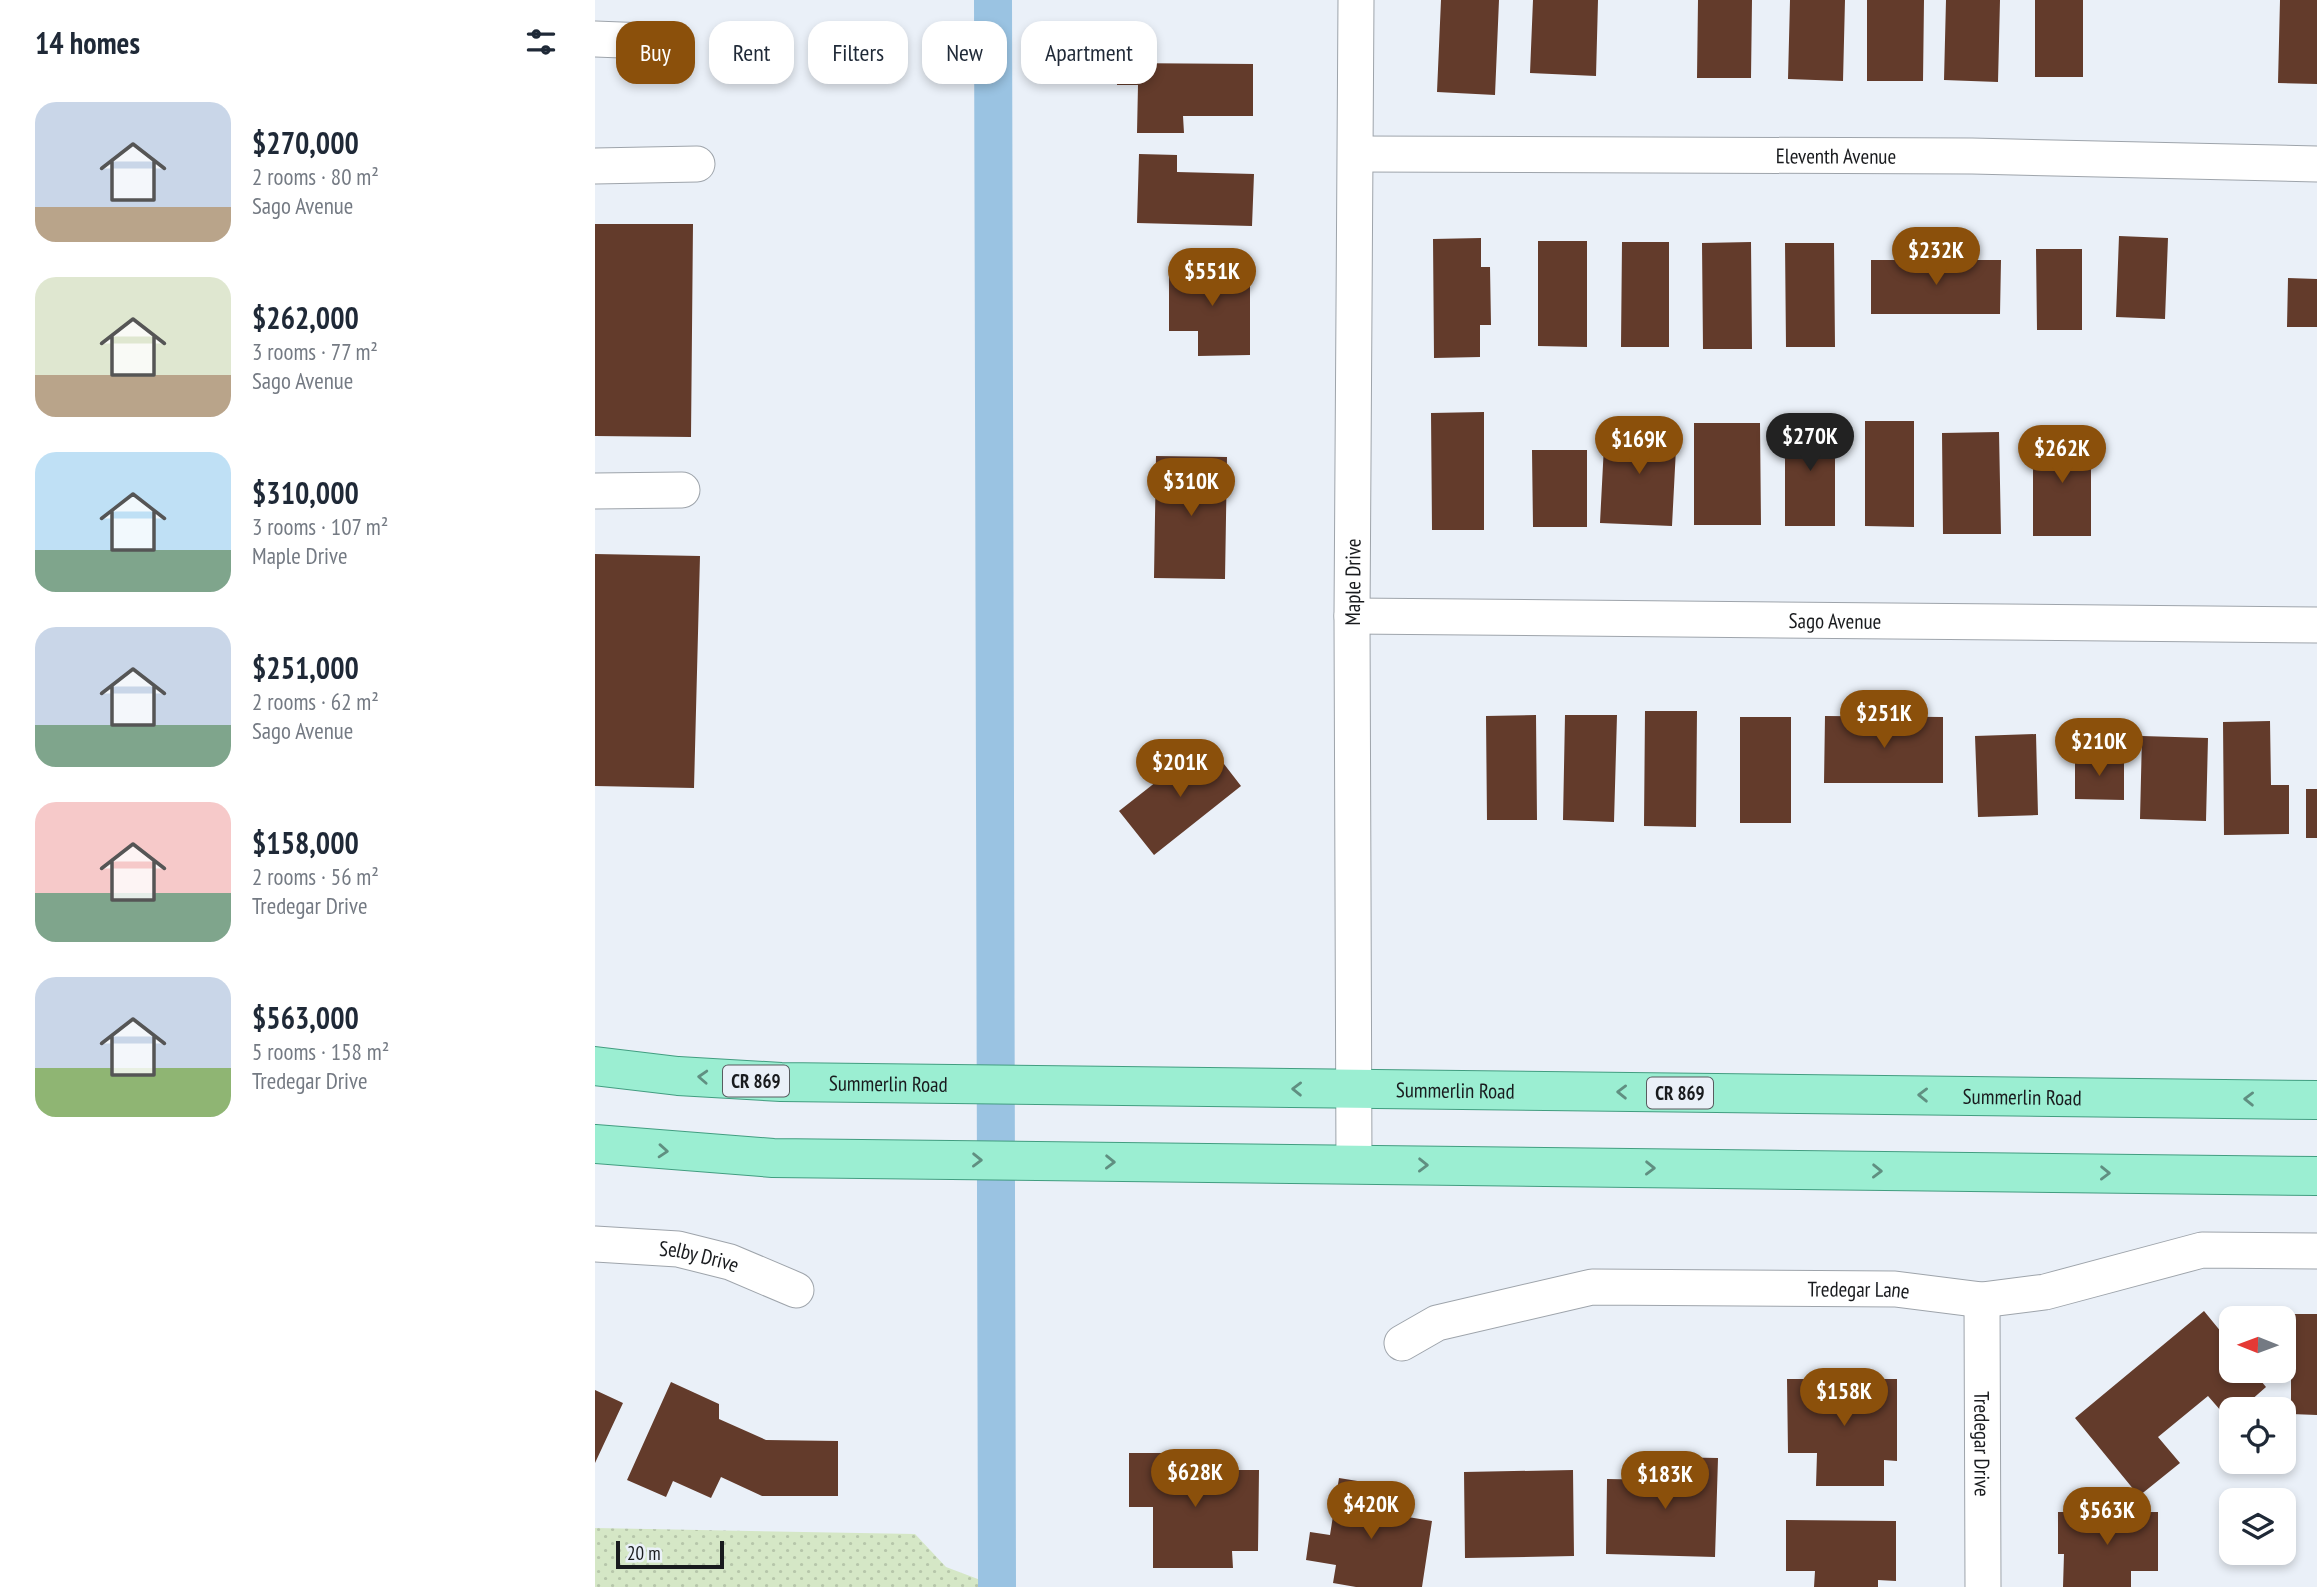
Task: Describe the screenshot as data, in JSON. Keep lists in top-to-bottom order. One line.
{"streets":{"main road":["CR 869","Summerlin Road"],"street":["Eleventh Avenue","Maple Drive","Sago Avenue","Selby Drive","Tredegar Lane","Tredegar Drive"]},"crossings":[["Eleventh Avenue","Maple Drive"],["Maple Drive","Sago Avenue"],["Maple Drive","Summerlin Road"],["Tredegar Lane","Tredegar Drive"]],"scale_bar":"20 m","north":"left","page":{"heading":"14 homes","chip":["Buy","Rent","Filters","New","Apartment"],"list":[{"name":"$270,000","note":"2 rooms · 80 m² · Sago Avenue"},{"name":"$262,000","note":"3 rooms · 77 m² · Sago Avenue"},{"name":"$310,000","note":"3 rooms · 107 m² · Maple Drive"},{"name":"$251,000","note":"2 rooms · 62 m² · Sago Avenue"},{"name":"$158,000","note":"2 rooms · 56 m² · Tredegar Drive"},{"name":"$563,000","note":"5 rooms · 158 m² · Tredegar Drive"}],"price":["$232K","$551K","$270K","$169K","$262K","$310K","$251K","$210K","$201K","$158K","$628K","$183K","$420K","$563K"],"scale":"20 m"}}
